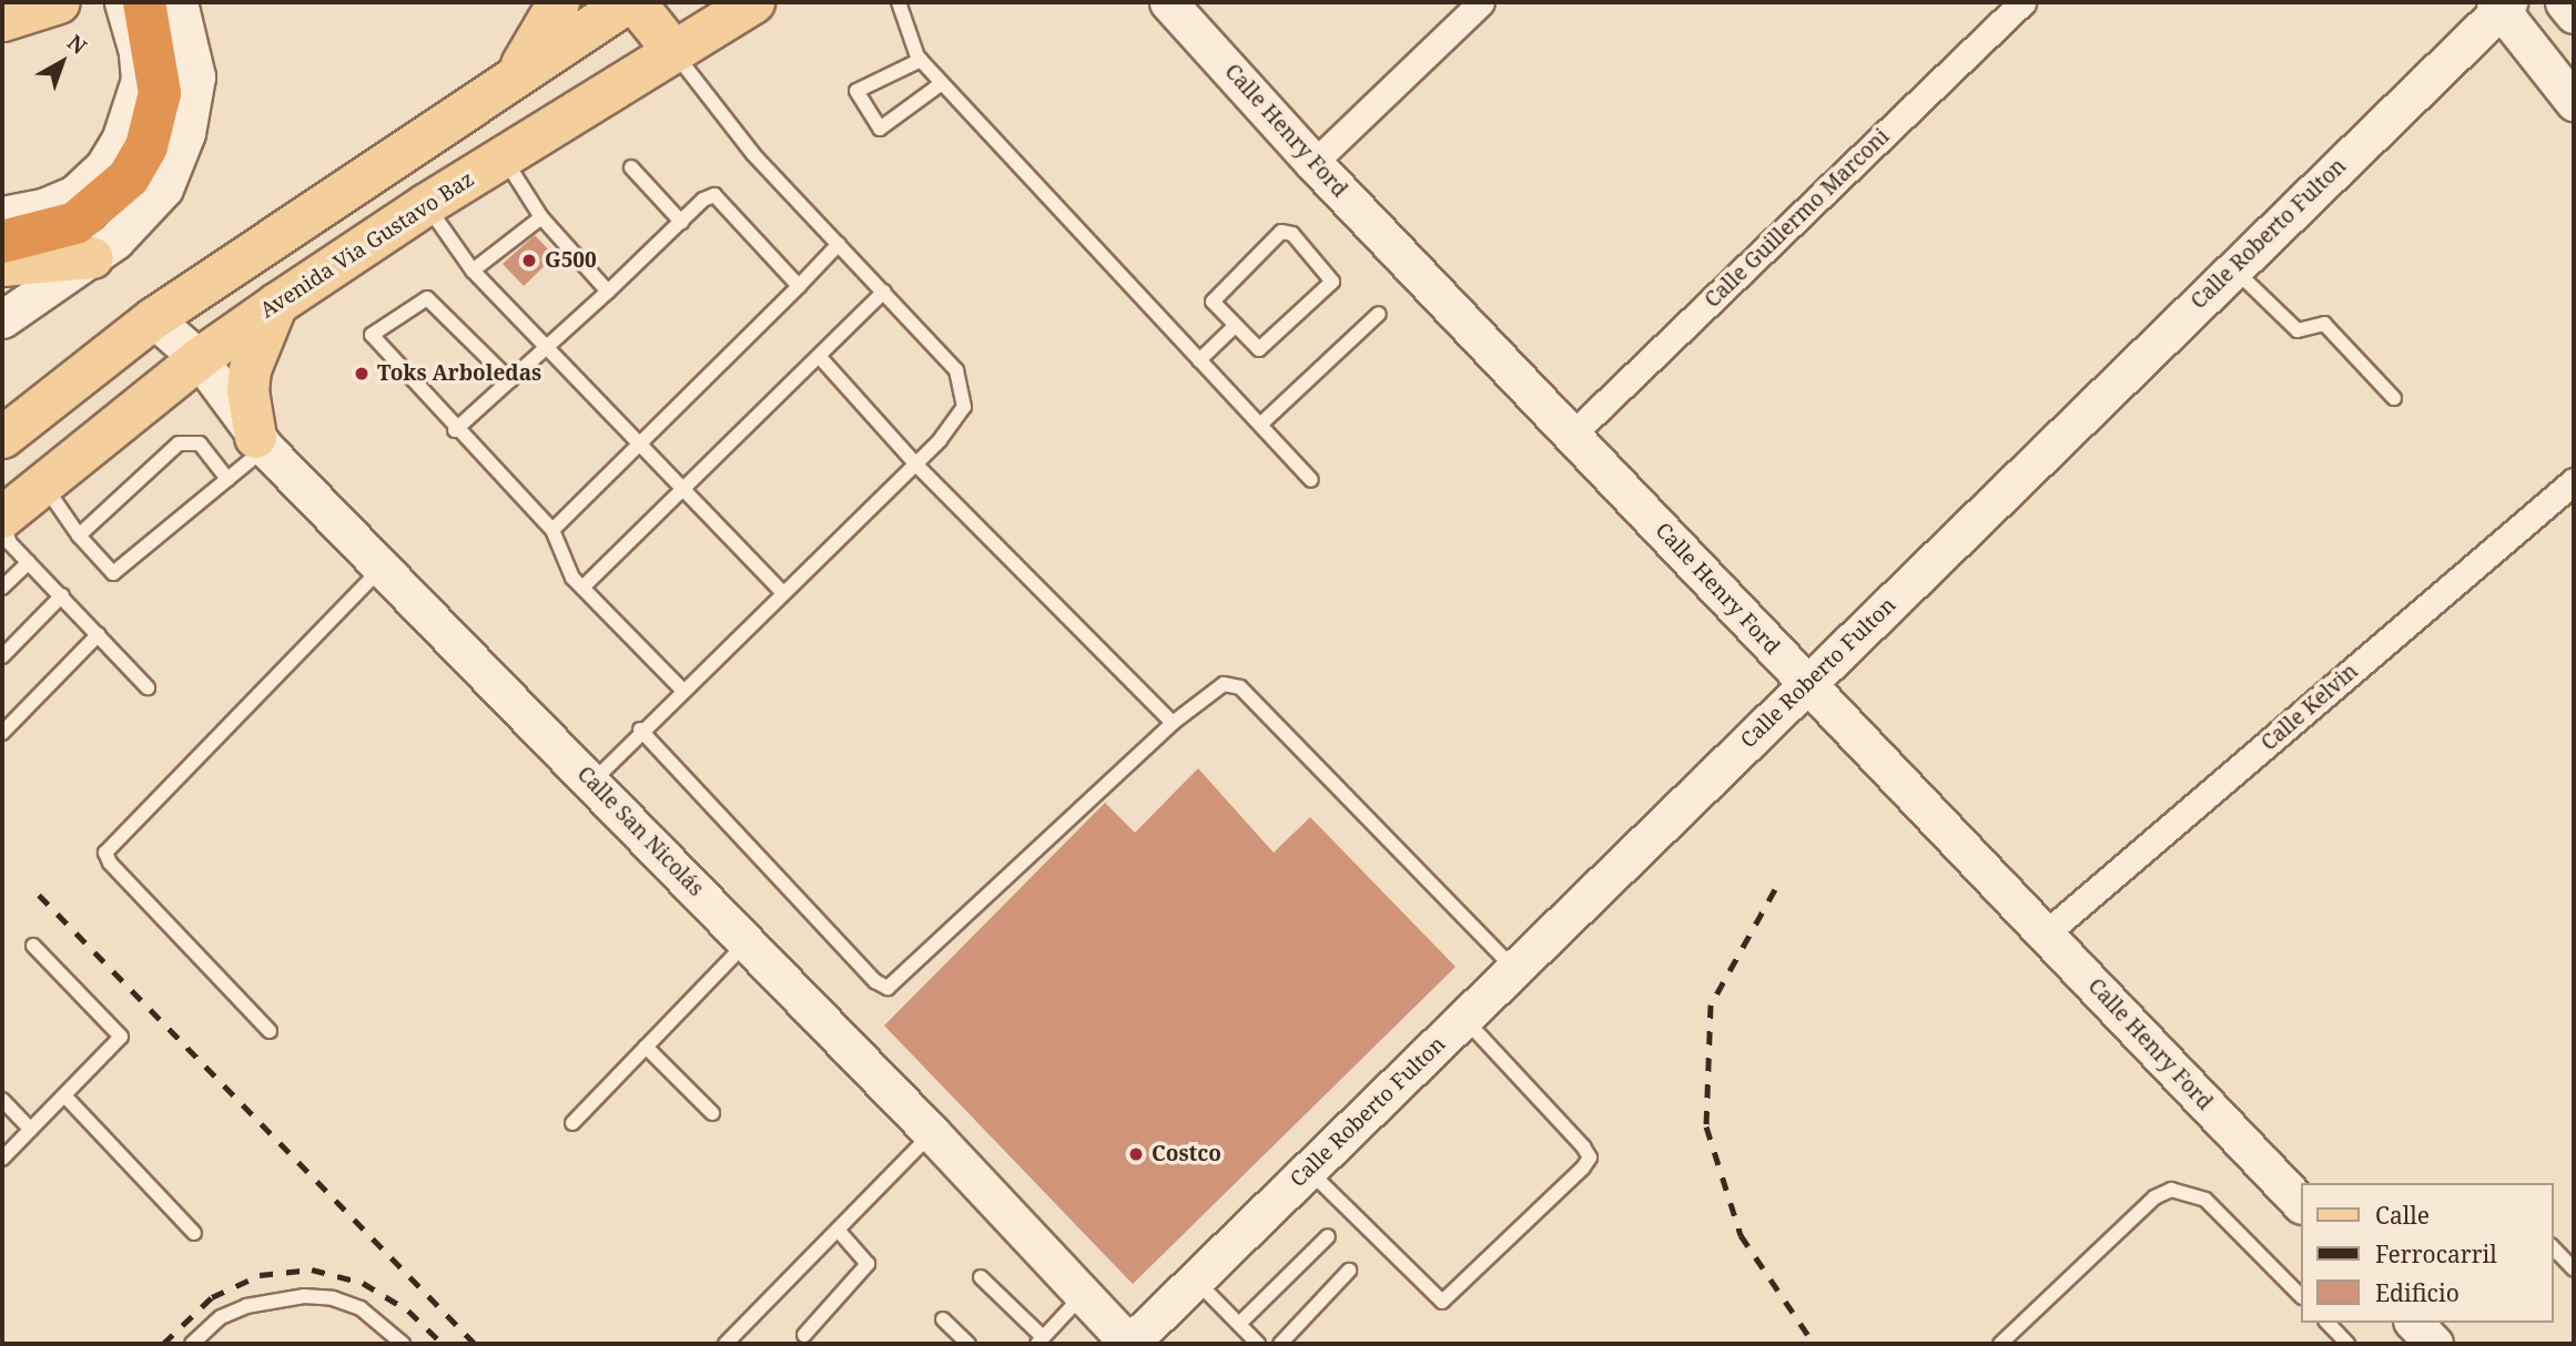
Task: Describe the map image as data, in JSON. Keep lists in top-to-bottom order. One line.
{"streets":{"main road":["Avenida Via Gustavo Baz"],"street":["Calle Henry Ford","Calle Guillermo Marconi","Calle Roberto Fulton","Calle Kelvin","Calle San Nicolás"]},"crossings":[["Calle Henry Ford","Calle Guillermo Marconi"],["Calle Henry Ford","Calle Roberto Fulton"],["Calle Henry Ford","Calle Kelvin"],["Calle Roberto Fulton","Calle San Nicolás"],["Avenida Via Gustavo Baz","Calle San Nicolás"]],"places":["G500","Toks Arboledas","Costco"],"legend":["Calle","Ferrocarril","Edificio"],"north":"top right"}
